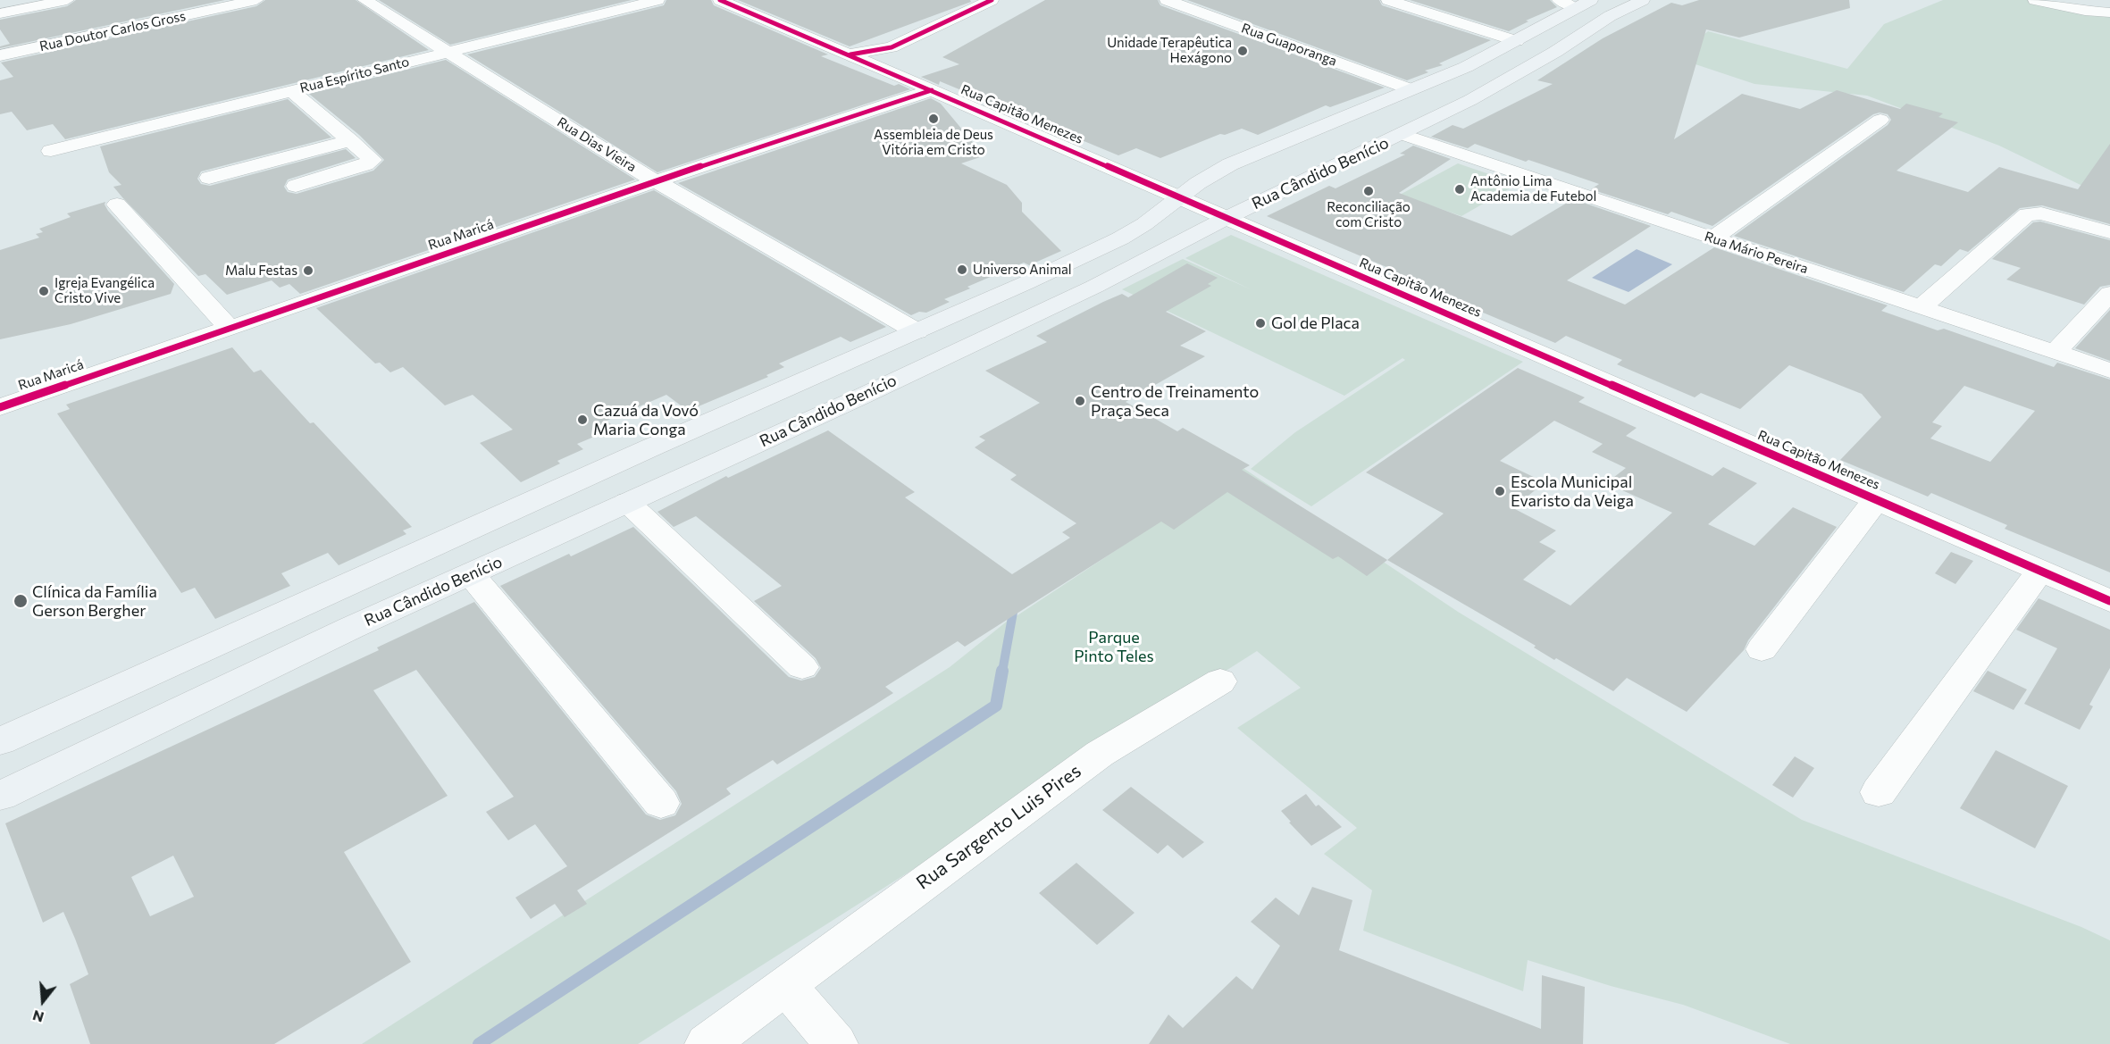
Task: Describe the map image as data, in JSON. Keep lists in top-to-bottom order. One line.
{"streets":{"main road":["Rua Cândido Benício"],"street":["Rua Doutor Carlos Gross","Rua Guaporanga","Rua Espírito Santo","Rua Capitão Menezes","Rua Dias Vieira","Rua Maricá","Rua Mário Pereira","Rua Sargento Luis Pires"]},"crossings":[["Rua Espírito Santo","Rua Dias Vieira"],["Rua Capitão Menezes","Rua Cândido Benício"],["Rua Capitão Menezes","Rua Maricá"],["Rua Dias Vieira","Rua Maricá"],["Rua Cândido Benício","Rua Mário Pereira"]],"parks":["Parque Pinto Teles"],"places":["Unidade Terapêutica Hexágono","Assembleia de Deus Vitória em Cristo","Antônio Lima Academia de Futebol","Reconciliação com Cristo","Universo Animal","Malu Festas","Igreja Evangélica Cristo Vive","Gol de Placa","Centro de Treinamento Praça Seca","Cazuá da Vovó Maria Conga","Escola Municipal Evaristo da Veiga","Clínica da Família Gerson Bergher"],"north":"bottom"}
